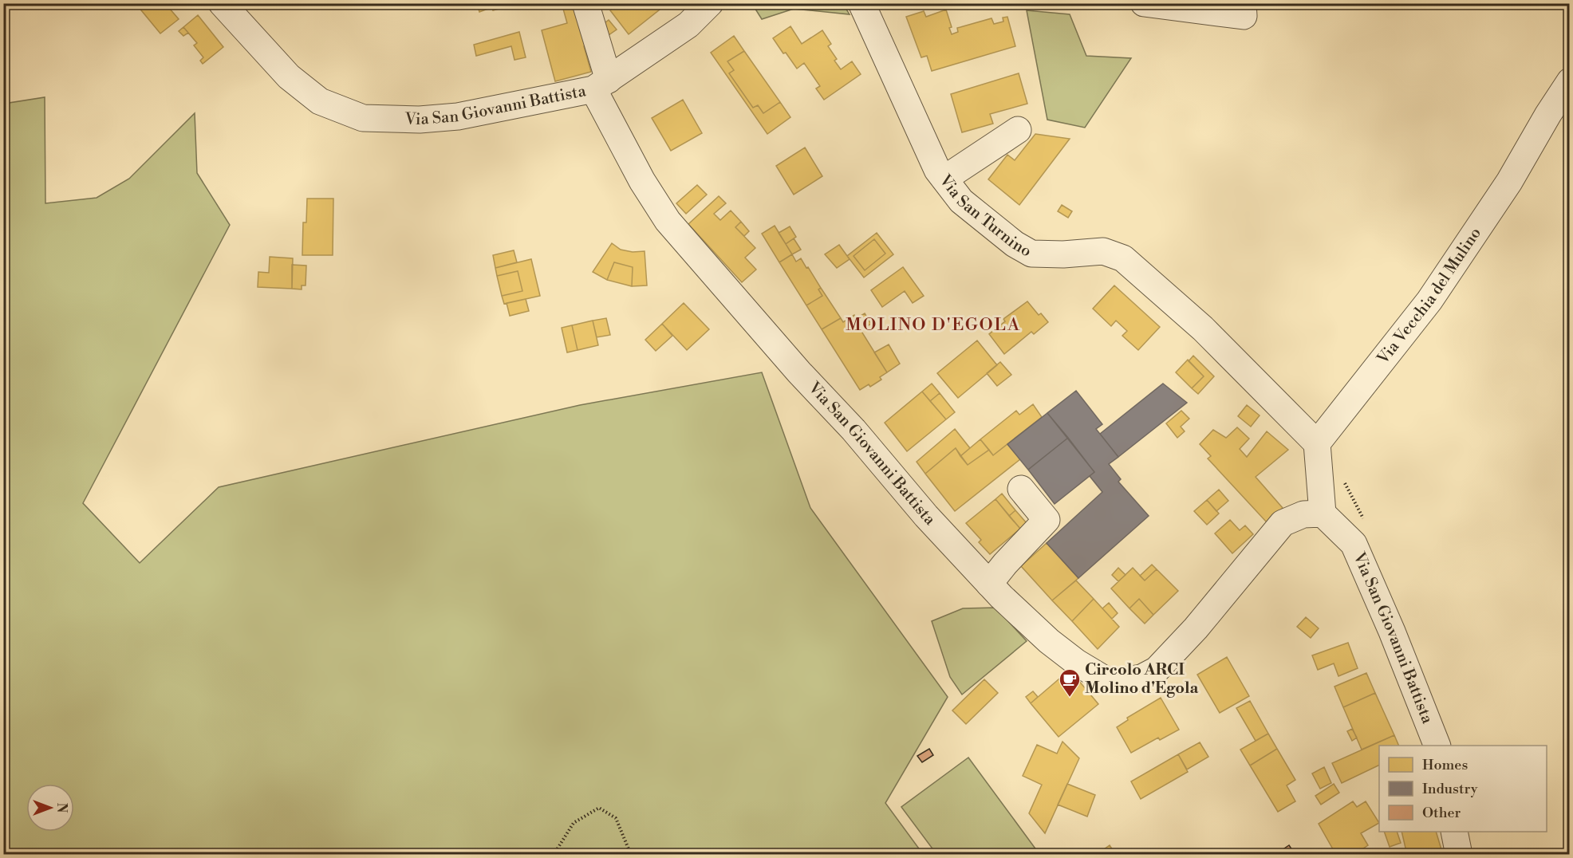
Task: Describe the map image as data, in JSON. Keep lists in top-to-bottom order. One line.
{"streets":{"street":["Via San Giovanni Battista","Via San Turnino","Via Vecchia del Mulino"]},"crossings":[["Via San Turnino","Via Vecchia del Mulino"]],"districts":["MOLINO D'EGOLA"],"places":{"cafe":["Circolo ARCI Molino d'Egola"]},"legend":["Homes","Industry","Other"],"north":"right"}
